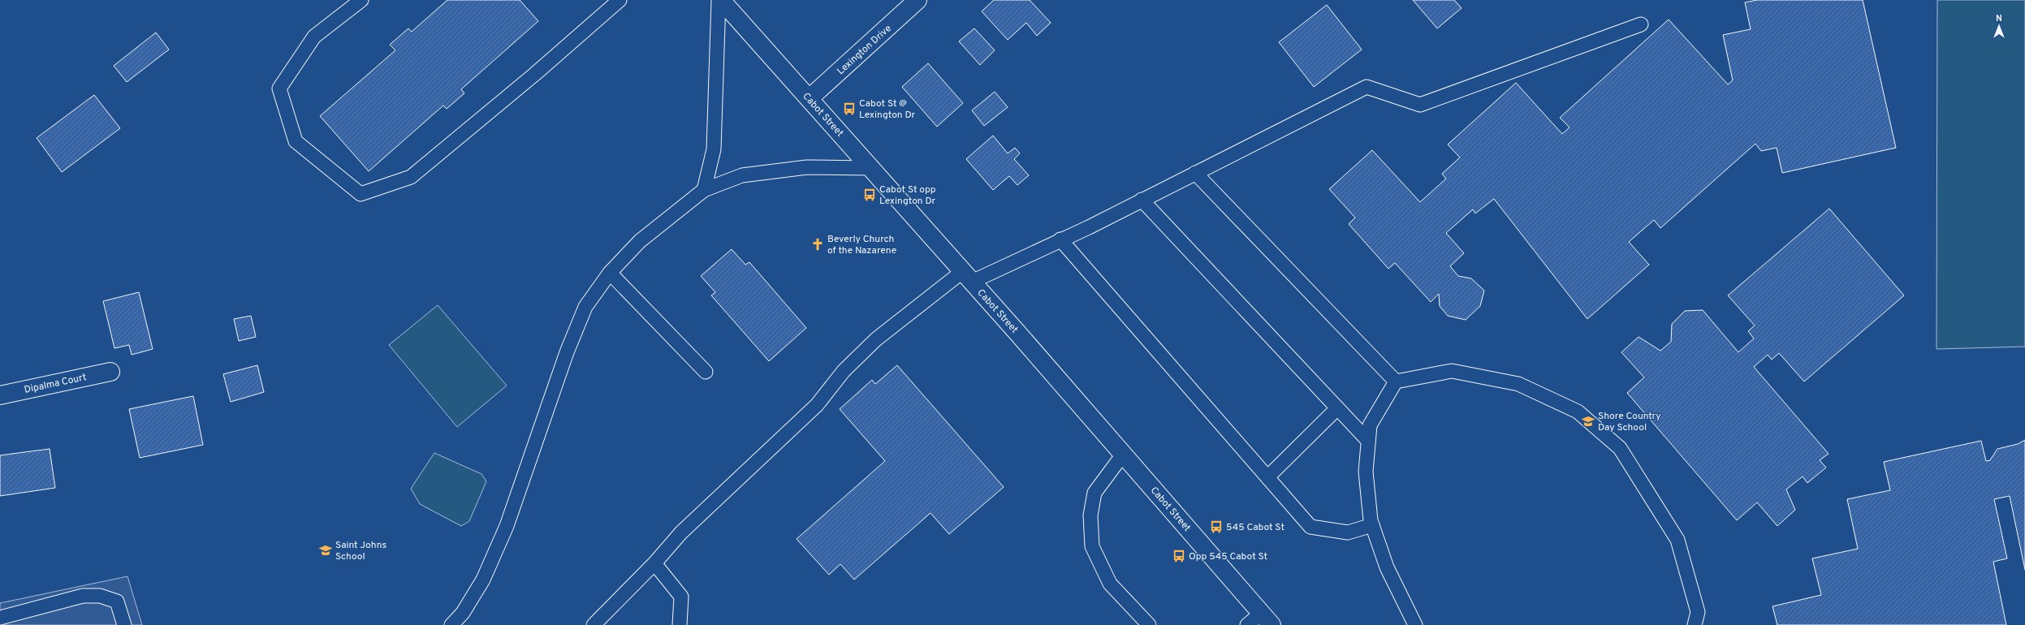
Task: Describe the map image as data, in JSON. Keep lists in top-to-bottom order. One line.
{"streets":{"main road":["Lexington Drive","Cabot Street","Dipalma Court"]},"crossings":[["Lexington Drive","Cabot Street"]],"places":{"bus stop":["Cabot St @ Lexington Dr","Cabot St opp Lexington Dr","545 Cabot St","Opp 545 Cabot St"],"church":["Beverly Church of the Nazarene"],"school or university":["Shore Country Day School","Saint Johns School"]},"north":"top"}
